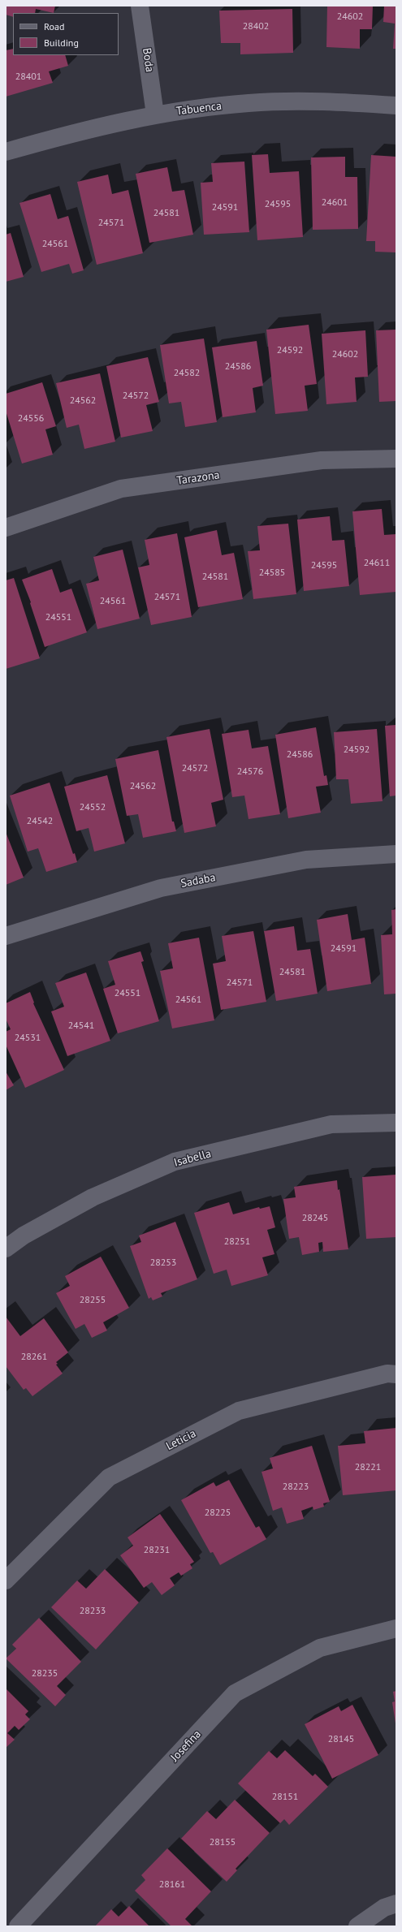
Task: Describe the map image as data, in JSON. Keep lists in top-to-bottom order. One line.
{"streets":{"street":["Boda","Tabuenca","Tarazona","Sadaba","Isabella","Leticia","Josefina"]},"crossings":[["Boda","Tabuenca"]],"house_numbers":["24602","28402","28401","24601","24595","24591","24581","24571","24561","24592","24602","24586","24582","24572","24562","24556","24611","24595","24585","24581","24571","24561","24551","24592","24586","24572","24576","24562","24552","24542","24591","24581","24571","24551","24561","24541","24531","28245","28251","28253","28255","28261","28221","28223","28225","28231","28233","28235","28145","28151","28155","28161"],"legend":["Road","Building"]}
